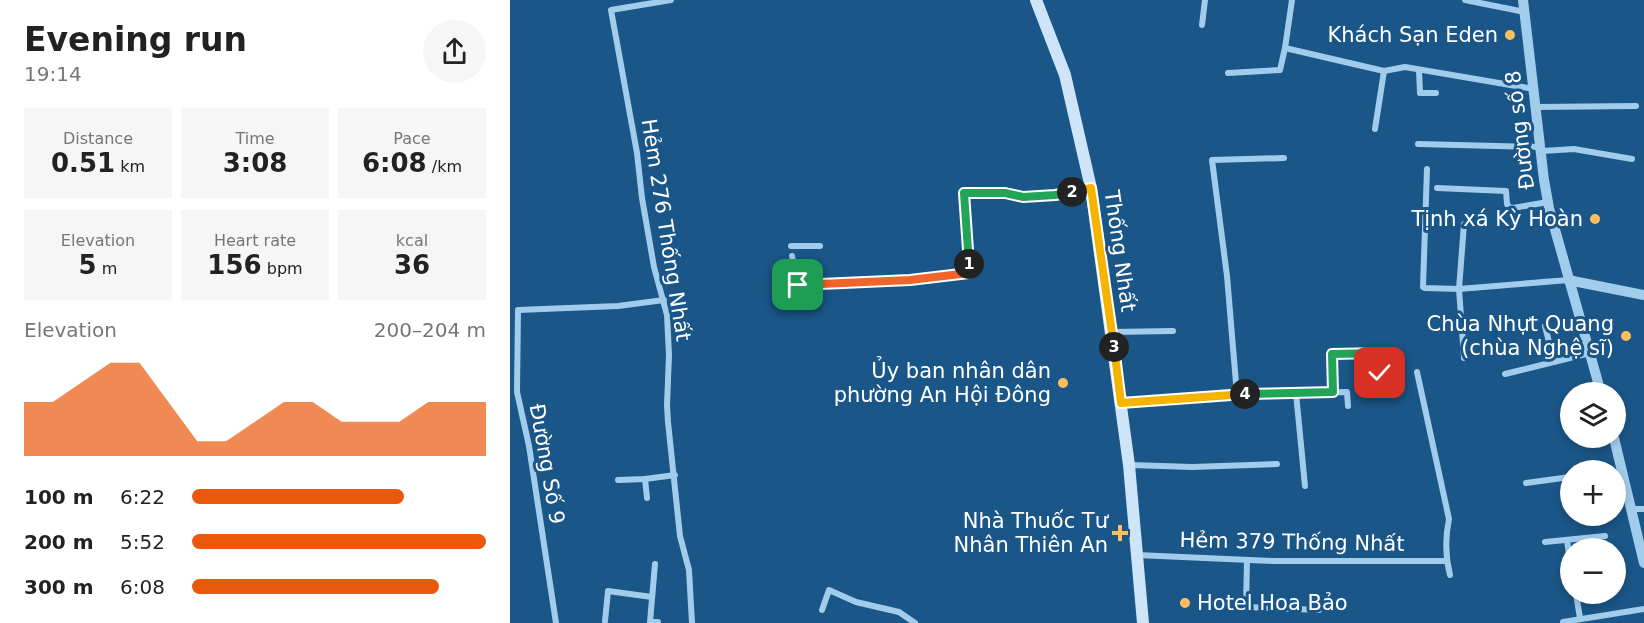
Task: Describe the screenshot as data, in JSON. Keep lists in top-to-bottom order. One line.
{"streets":{"main road":["Thống Nhất"],"street":["Đường số 8","Hẻm 276 Thống Nhất","Đường Số 9","Hẻm 379 Thống Nhất"]},"crossings":[["Hẻm 276 Thống Nhất","Đường Số 9"],["Thống Nhất","Hẻm 379 Thống Nhất"]],"places":{"other":["Khách Sạn Eden","Tịnh xá Kỳ Hoàn","Chùa Nhựt Quang (chùa Nghệ sĩ)","Ủy ban nhân dân phường An Hội Đông","Hotel Hoa Bảo"],"health":["Nhà Thuốc Tư Nhân Thiên An"]},"page":{"heading":["Evening run","19:14"],"stats":[["Distance","0.51 km"],["Time","3:08"],["Pace","6:08 /km"],["Elevation","5 m"],["Heart rate","156 bpm"],["kcal","36"]],"pins":["2","1","3","4"],"chart":["Elevation","200–204 m"],"map_buttons":["+","−"],"list":[{"name":"100 m","note":"6:22"},{"name":"200 m","note":"5:52"},{"name":"300 m","note":"6:08"}]}}
